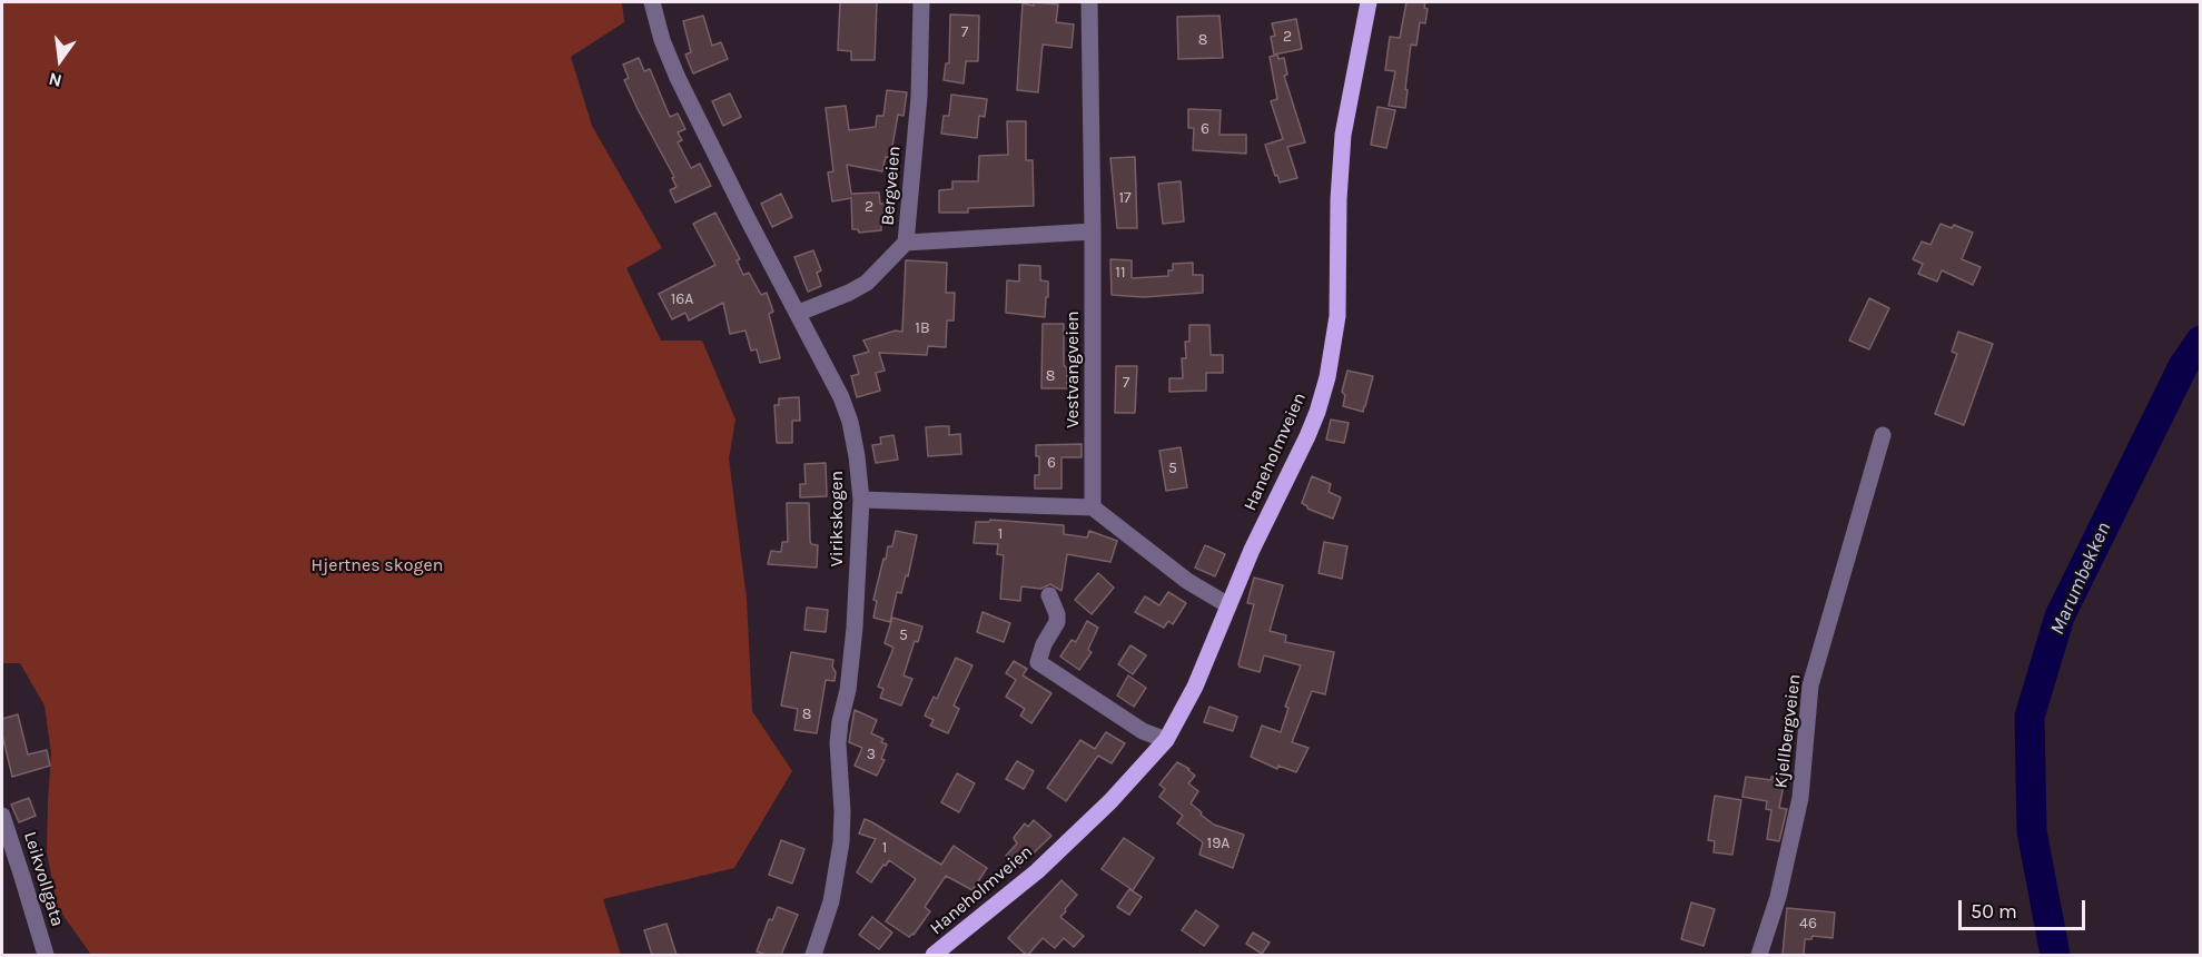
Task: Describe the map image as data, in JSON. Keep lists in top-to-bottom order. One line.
{"streets":{"main road":["Haneholmveien"],"street":["Bergveien","Vestvangveien","Virikskogen","Kjellbergveien","Leikvollgata"]},"crossings":[["Bergveien","Virikskogen"]],"water":["Marumbekken"],"parks":["Hjertnes skogen"],"house_numbers":["7","2","8","6","17","2","11","16A","1B","8","7","6","5","1","5","8","3","19A","1","46"],"scale_bar":"50 m","north":"bottom"}
